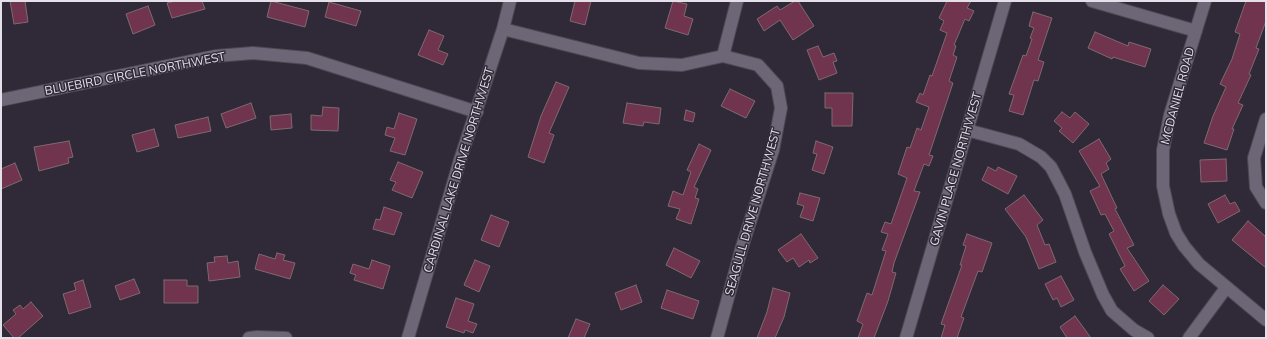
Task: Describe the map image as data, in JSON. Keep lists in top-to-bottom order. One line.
{"streets":{"street":["BLUEBIRD CIRCLE NORTHWEST","MCDANIEL ROAD","GAVIN PLACE NORTHWEST","CARDINAL LAKE DRIVE NORTHWEST","SEAGULL DRIVE NORTHWEST"]},"crossings":[["BLUEBIRD CIRCLE NORTHWEST","CARDINAL LAKE DRIVE NORTHWEST"],["CARDINAL LAKE DRIVE NORTHWEST","SEAGULL DRIVE NORTHWEST"]]}
